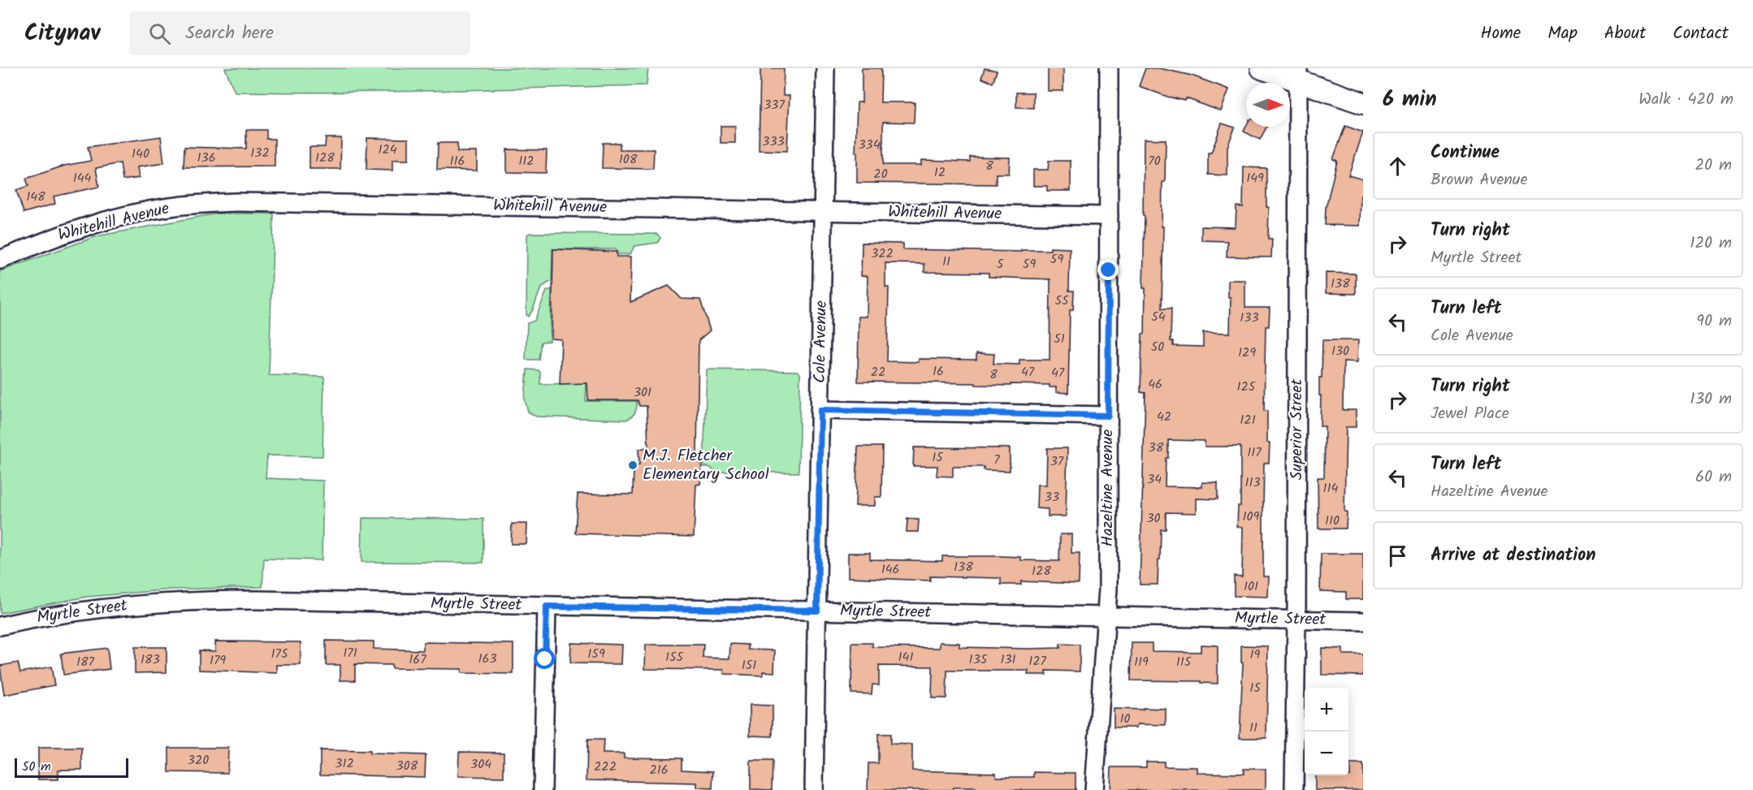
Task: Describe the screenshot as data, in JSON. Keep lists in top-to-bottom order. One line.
{"streets":{"street":["Whitehill Avenue","Cole Avenue","Superior Street","Hazeltine Avenue","Myrtle Street"]},"crossings":[["Whitehill Avenue","Cole Avenue"],["Whitehill Avenue","Hazeltine Avenue"],["Cole Avenue","Myrtle Street"],["Superior Street","Myrtle Street"],["Hazeltine Avenue","Myrtle Street"]],"places":["M.J. Fletcher Elementary School"],"house_numbers":["337","333","334","124","132","140","136","128","108","116","112","70","8","12","20","144","149","148","322","59","11","5","59","138","55","54","133","51","50","130","129","16","22","47","47","8","46","125","301","42","121","38","117","15","7","37","34","113","114","33","109","30","110","138","146","128","101","171","175","159","19","155","141","163","183","167","135","131","179","127","187","119","115","151","15","10","11","320","312","304","308","222","216"],"scale_bar":"50 m","north":"right","page":{"header":"Citynav","search":"Search here","nav":["Home","Map","About","Contact"],"heading":["6 min","Walk · 420 m"],"list":[["Continue","Brown Avenue","20 m"],["Turn right","Myrtle Street","120 m"],["Turn left","Cole Avenue","90 m"],["Turn right","Jewel Place","130 m"],["Turn left","Hazeltine Avenue","60 m"],"Arrive at destination"],"map_buttons":["+","−"],"scale":"50 m"}}
